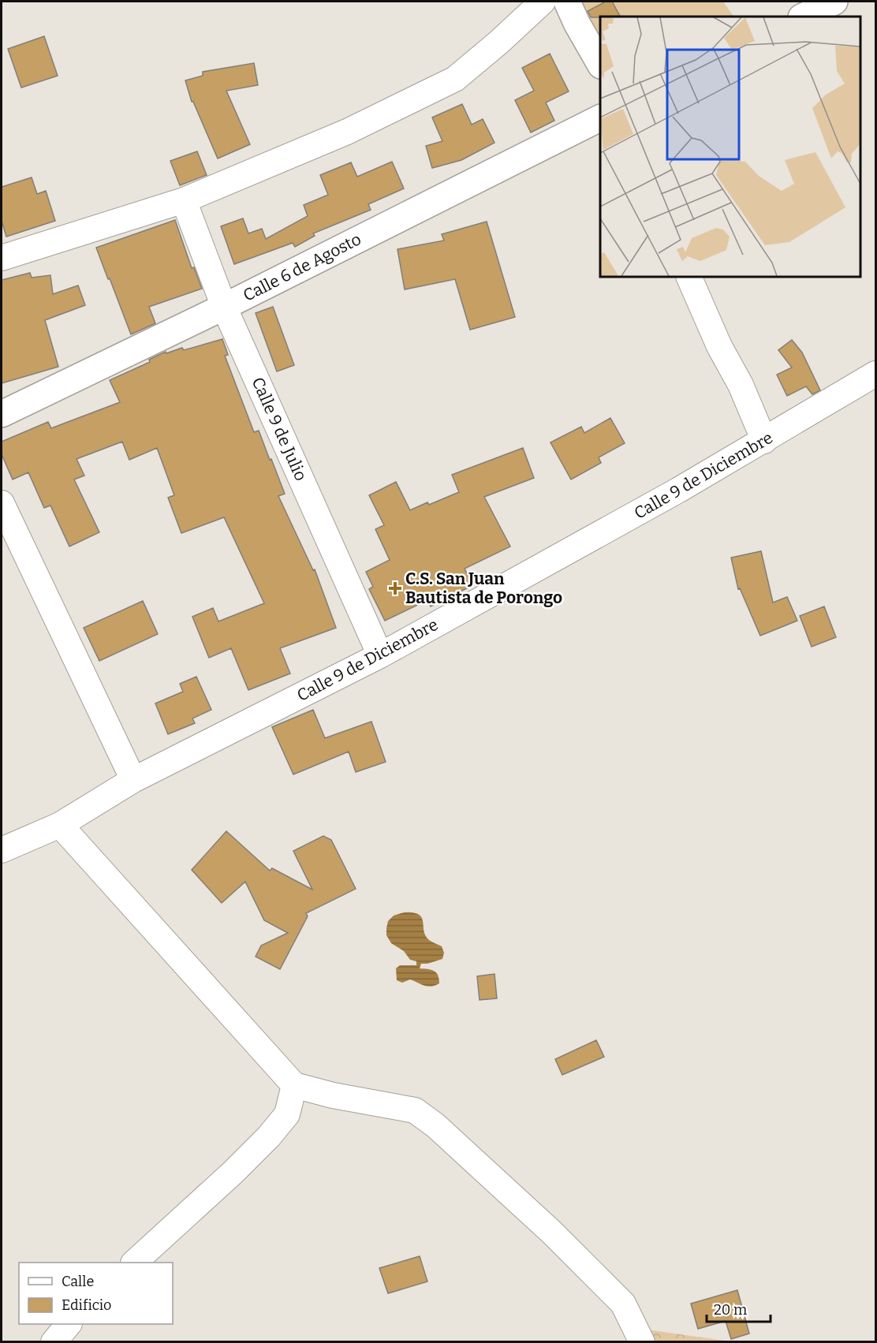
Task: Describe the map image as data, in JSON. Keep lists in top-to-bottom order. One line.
{"streets":{"main road":["Calle 6 de Agosto"],"street":["Calle 9 de Julio","Calle 9 de Diciembre"]},"crossings":[["Calle 6 de Agosto","Calle 9 de Julio"],["Calle 9 de Julio","Calle 9 de Diciembre"]],"places":{"health":["C.S. San Juan Bautista de Porongo"]},"legend":["Calle","Edificio"],"scale_bar":"20 m"}
